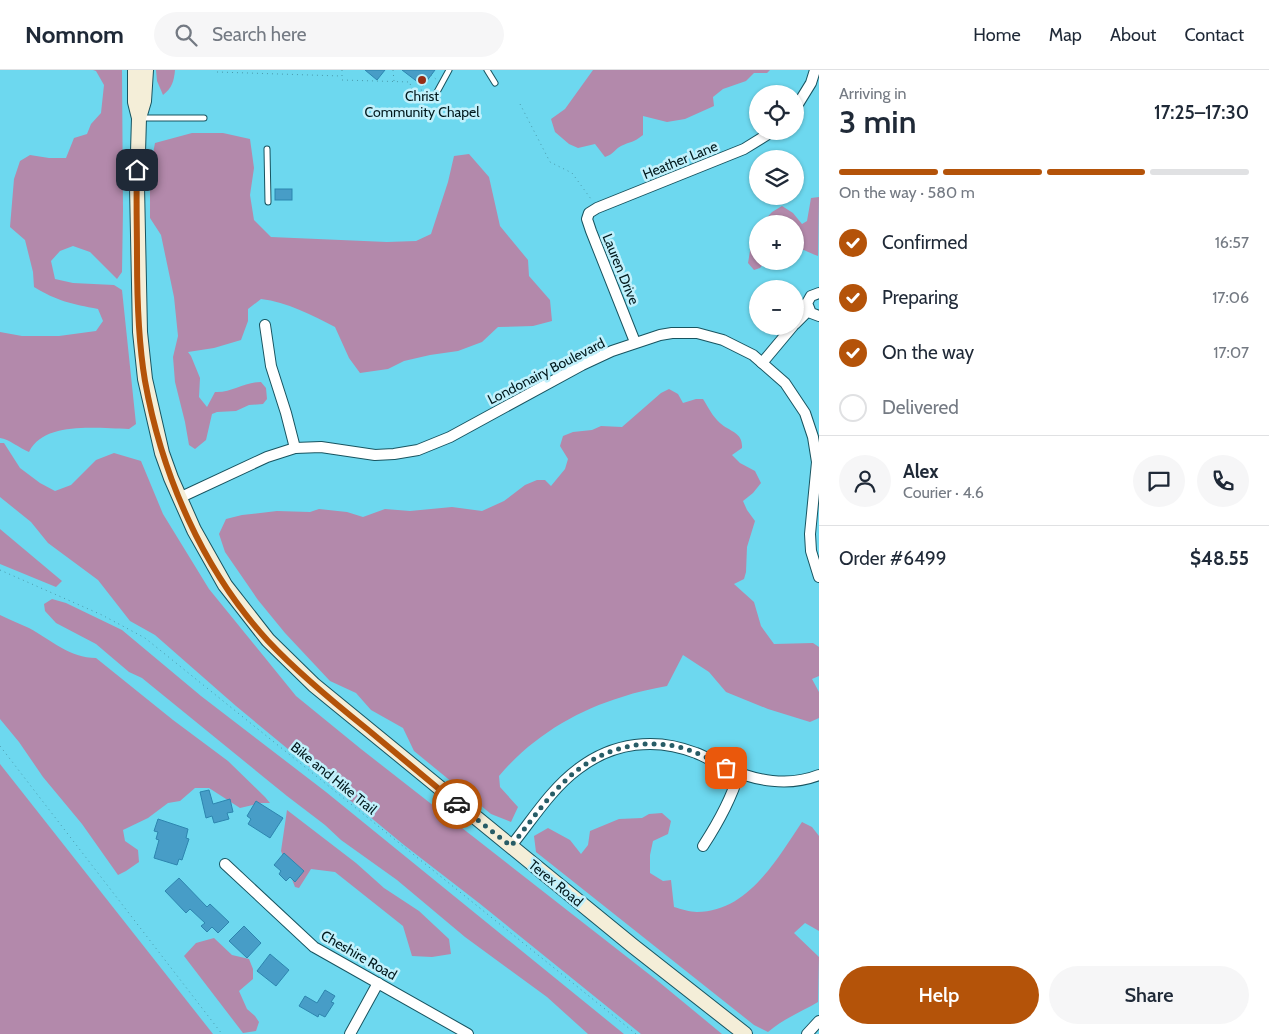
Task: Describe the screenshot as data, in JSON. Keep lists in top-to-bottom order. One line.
{"streets":{"main road":["Terex Road"],"street":["Heather Lane","Lauren Drive","Londonairy Boulevard","Cheshire Road"],"path":["Bike and Hike Trail"]},"crossings":[["Heather Lane","Lauren Drive"],["Lauren Drive","Londonairy Boulevard"],["Londonairy Boulevard","Terex Road"]],"places":["Christ Community Chapel"],"page":{"header":"Nomnom","search":"Search here","nav":["Home","Map","About","Contact"],"heading":["3 min","Arriving in","17:25–17:30"],"panel":["Alex","Courier · 4.6","Order #6499","$48.55"],"map_buttons":["+","−"],"bar":"On the way · 580 m","list":[["Confirmed","16:57"],["Preparing","17:06"],["On the way","17:07"],"Delivered"],"buttons":["Help","Share"]}}
